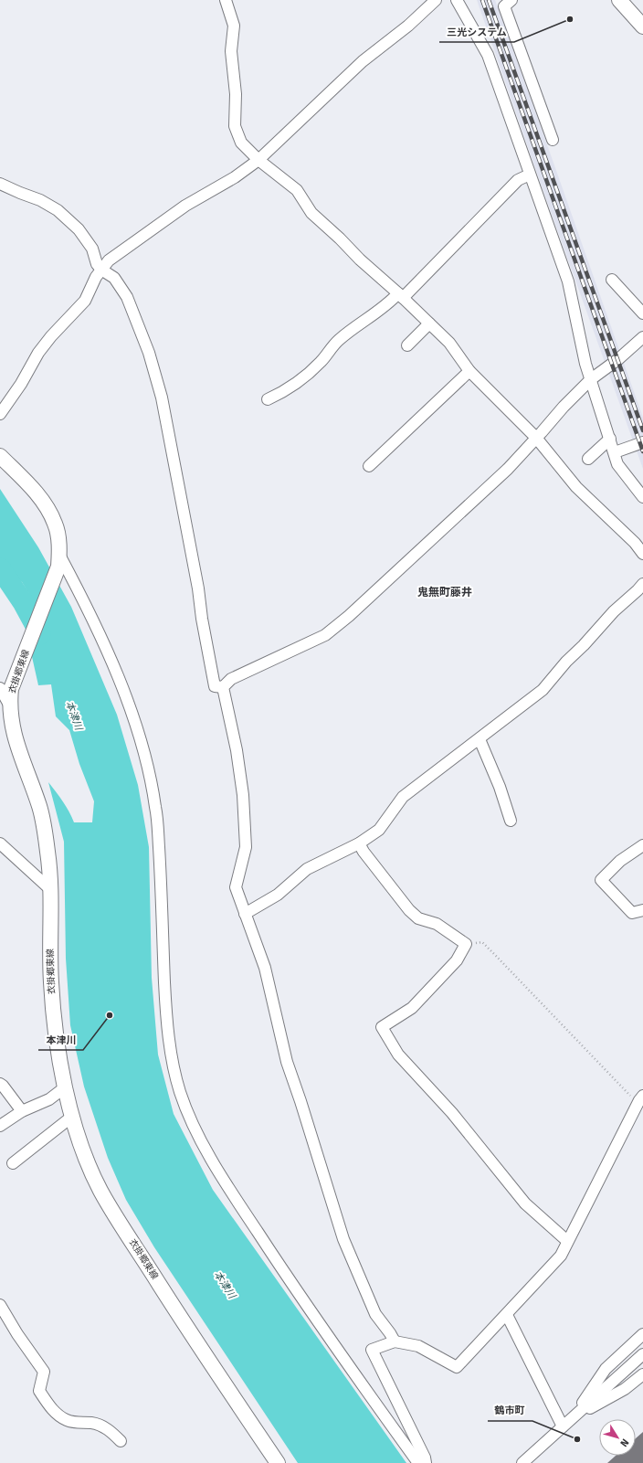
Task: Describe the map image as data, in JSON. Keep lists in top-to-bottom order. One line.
{"streets":{"main road":["衣掛郷東線"]},"districts":["鬼無町藤井"],"water":["本津川"],"places":["三光システム","本津川","鶴市町"],"north":"bottom right"}
